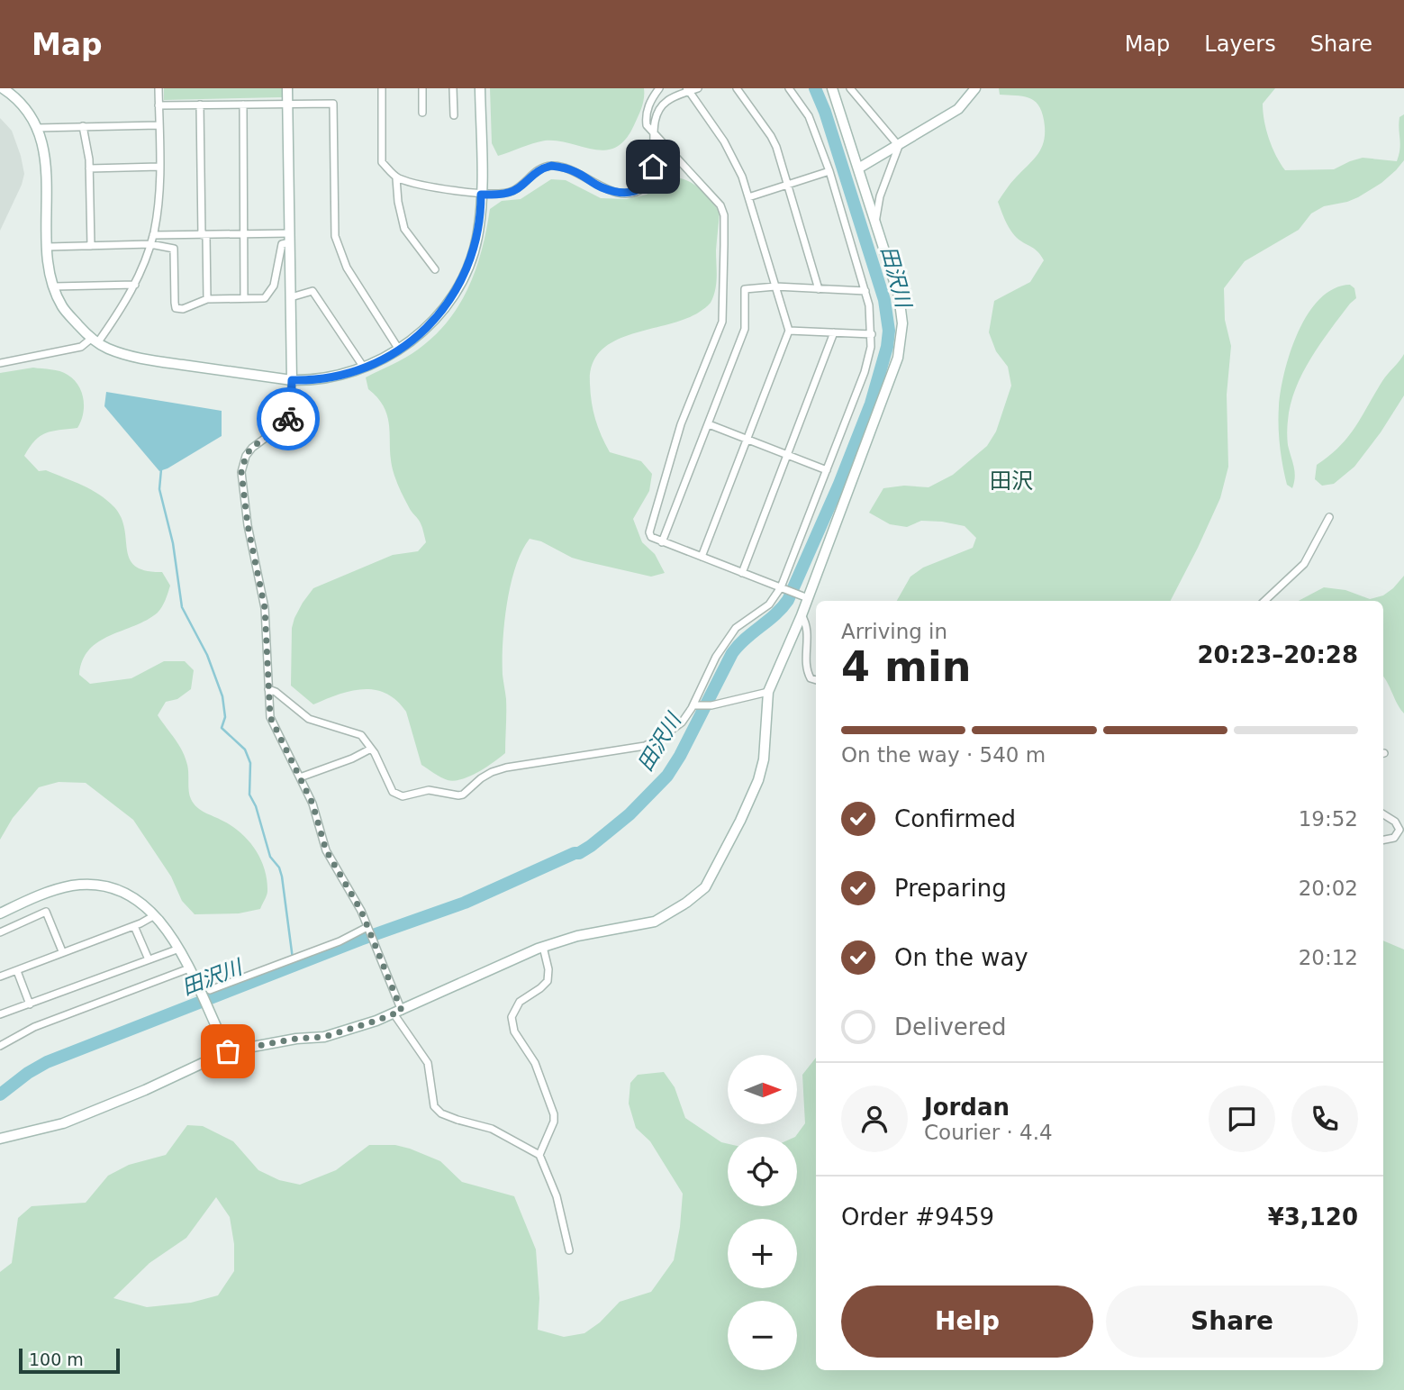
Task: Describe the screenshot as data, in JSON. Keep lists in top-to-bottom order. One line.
{"districts":["田沢"],"water":["田沢川"],"scale_bar":"100 m","north":"right","page":{"header":"Map","nav":["Map","Layers","Share"],"heading":["4 min","Arriving in","20:23–20:28"],"panel":["Jordan","Courier · 4.4","Order #9459","¥3,120"],"bar":"On the way · 540 m","list":[["Confirmed","19:52"],["Preparing","20:02"],["On the way","20:12"],"Delivered"],"map_buttons":["+","−"],"buttons":["Help","Share"],"scale":"100 m"}}
